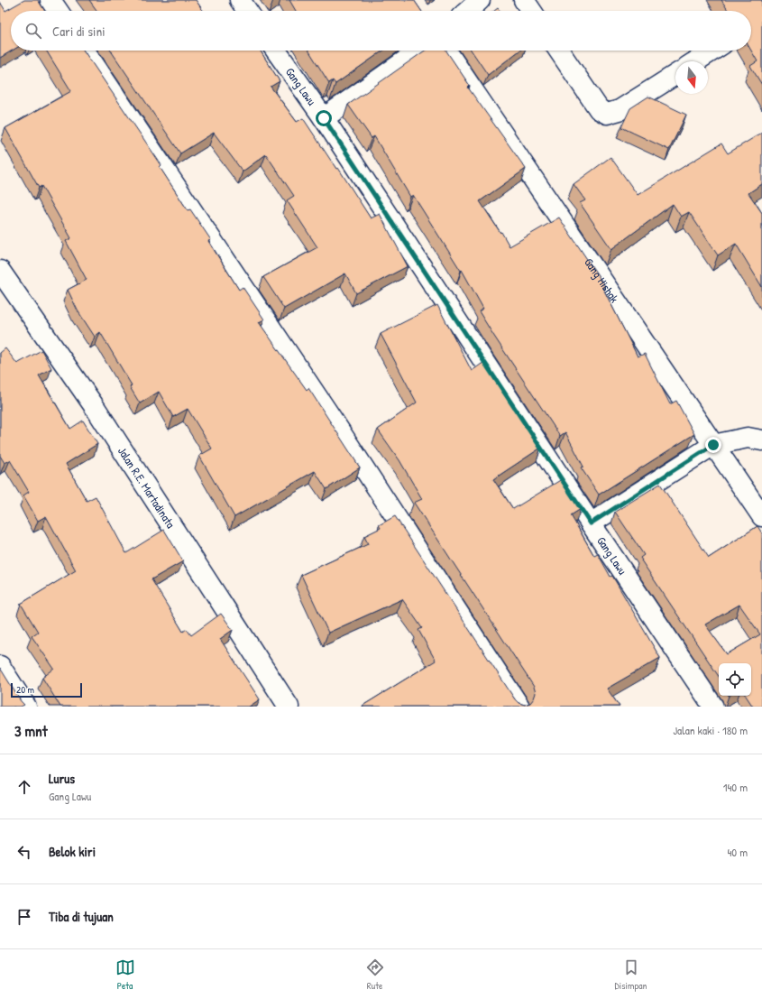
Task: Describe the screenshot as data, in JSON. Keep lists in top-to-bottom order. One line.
{"streets":{"street":["Gang Lawu","Gang Hishak","Jalan R.E. Martadinata"]},"scale_bar":"20 m","north":"bottom","page":{"search":"Cari di sini","scale":"20 m","heading":["3 mnt","Jalan kaki · 180 m"],"list":[["Lurus","Gang Lawu","140 m"],["Belok kiri","40 m"],"Tiba di tujuan"],"nav":["Peta","Rute","Disimpan"]}}
